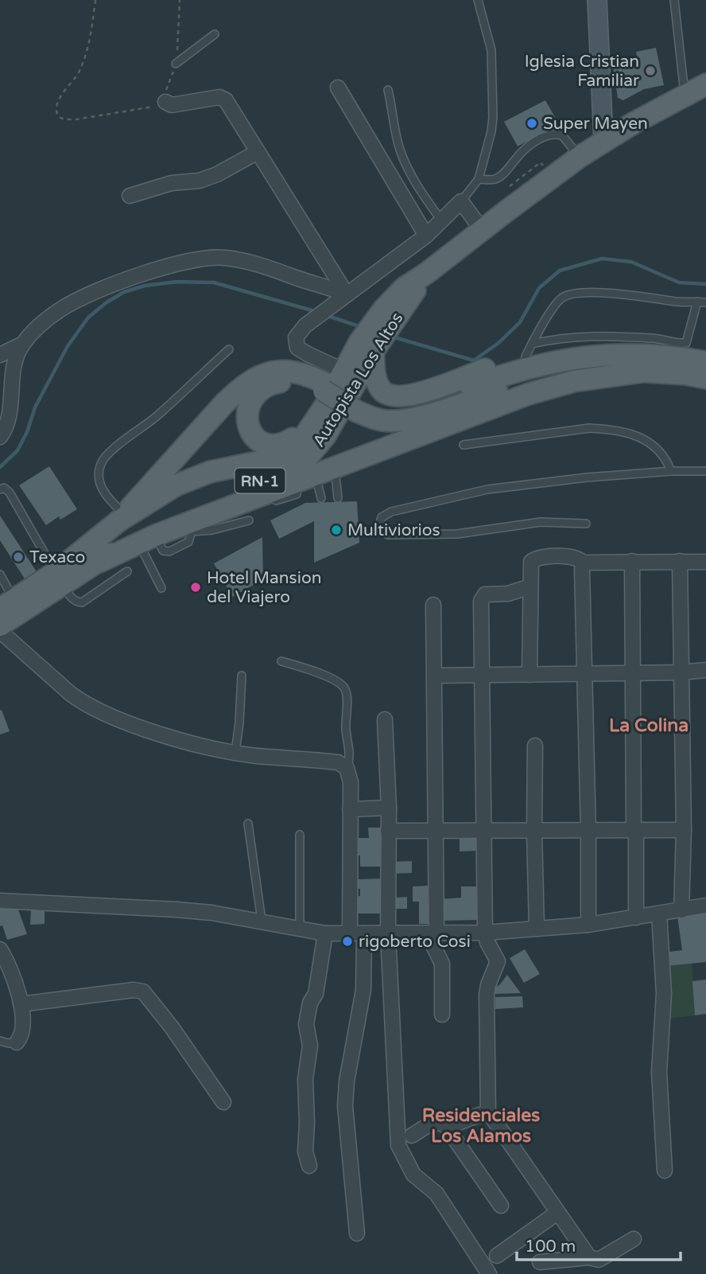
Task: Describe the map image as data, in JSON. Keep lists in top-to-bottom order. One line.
{"streets":{"main road":["Autopista Los Altos","RN-1"]},"crossings":[["Autopista Los Altos","RN-1"]],"districts":["La Colina","Residenciales Los Alamos"],"places":["Iglesia Cristian Familiar","Super Mayen","Multiviorios","Texaco","Hotel Mansion del Viajero","rigoberto Cosi"],"scale_bar":"100 m"}
